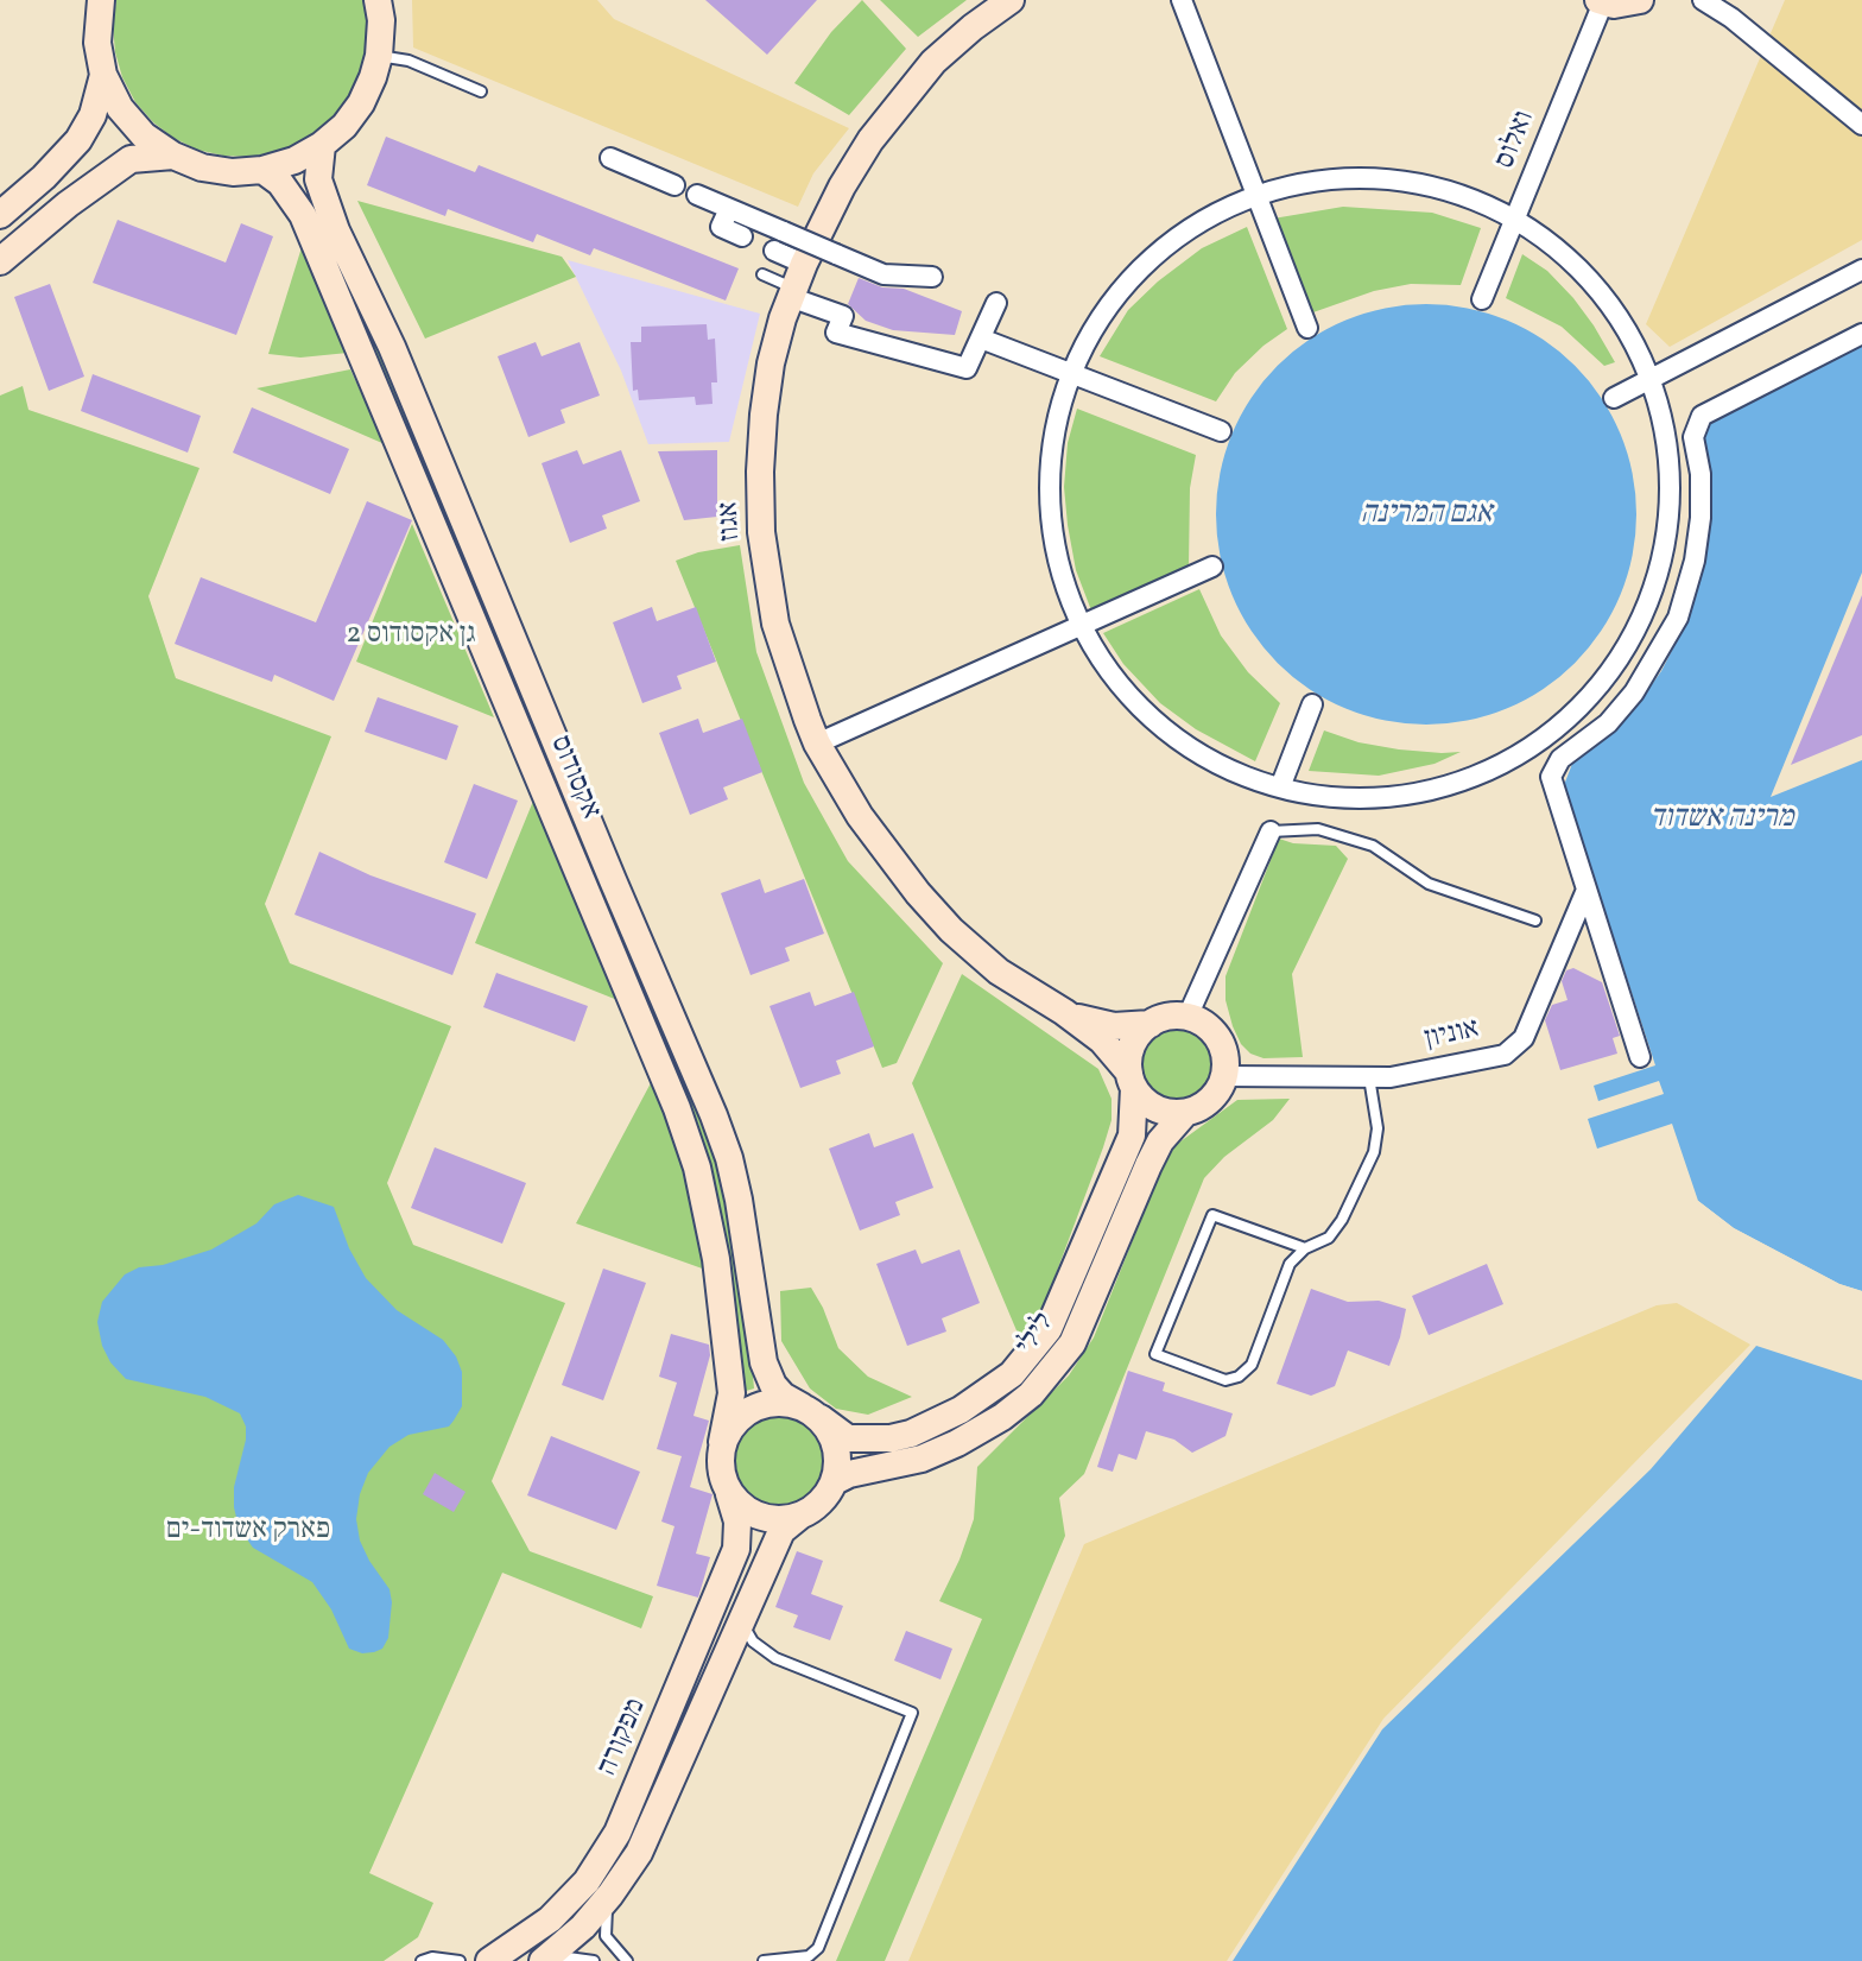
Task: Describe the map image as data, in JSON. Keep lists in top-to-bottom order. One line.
{"streets":{"street":["ואלוס","אגוז","אקסודוס","אוניון","לילי","מפקורה"]},"crossings":[["אגוז","אוניון"],["אגוז","לילי"],["אקסודוס","לילי"],["אקסודוס","מפקורה"],["אוניון","לילי"],["לילי","מפקורה"]],"water":["אגם המרינה","מרינה אשדוד"],"parks":["גן אקסודוס 2","פארק אשדוד-ים"]}
